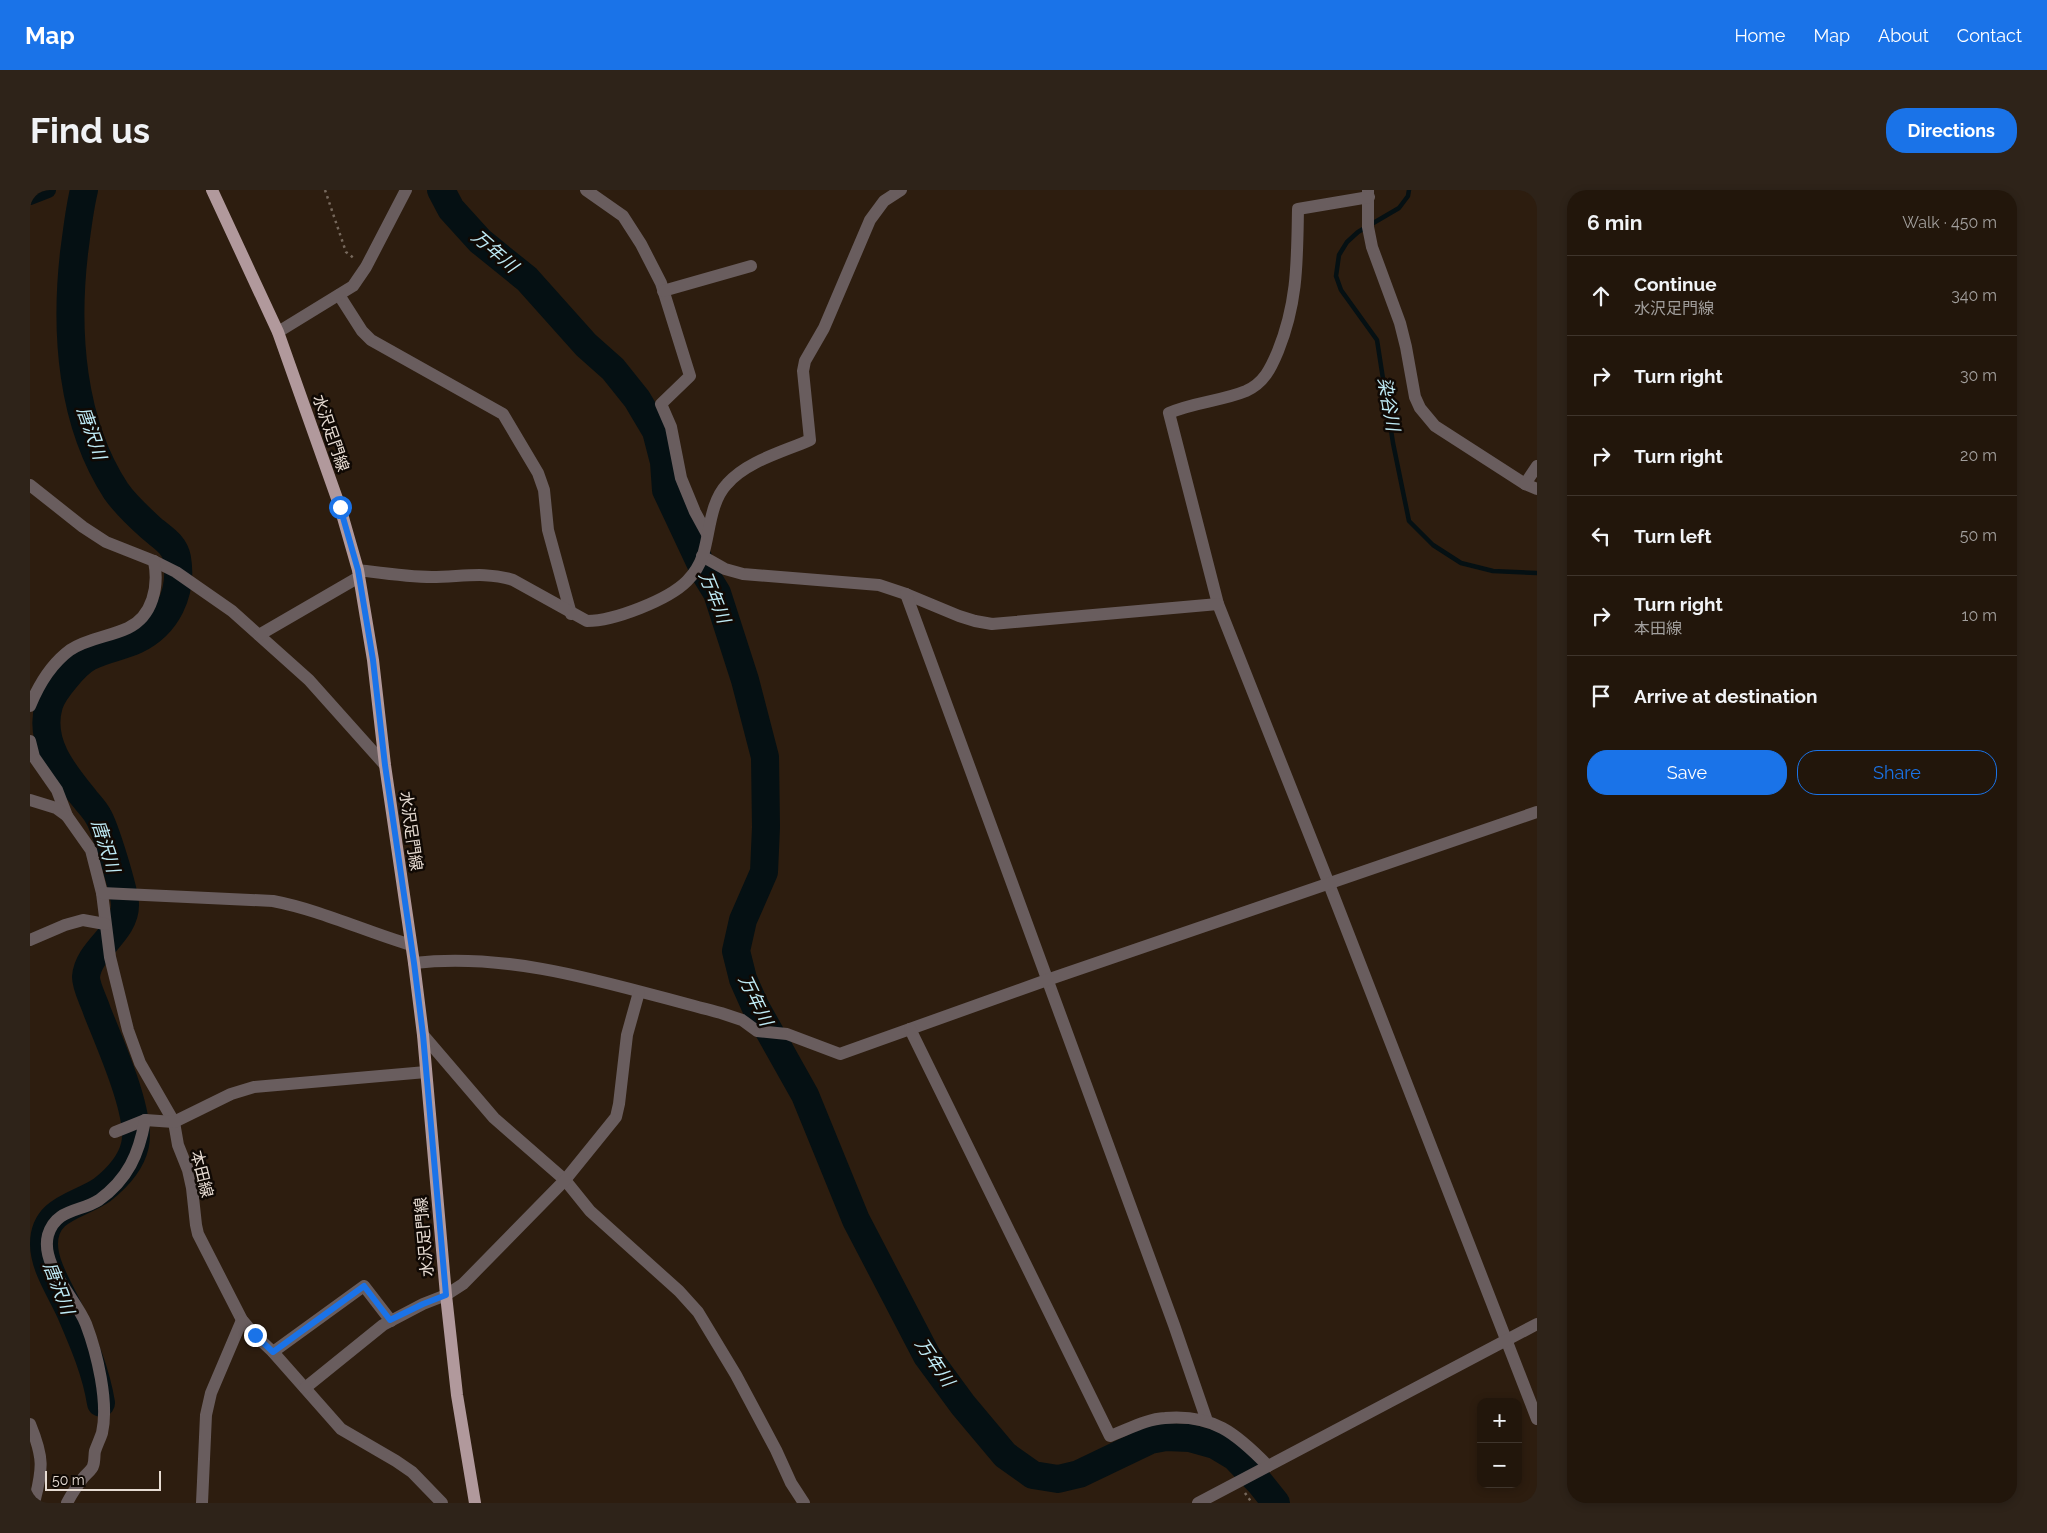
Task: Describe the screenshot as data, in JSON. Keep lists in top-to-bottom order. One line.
{"streets":{"main road":["水沢足門線"],"street":["本田線"]},"water":["万年川","染谷川","唐沢川"],"scale_bar":"50 m","page":{"header":"Map","nav":["Home","Map","About","Contact"],"buttons":["Directions",["Save","Share"]],"title":"Find us","heading":["6 min","Walk · 450 m"],"list":[["Continue","水沢足門線","340 m"],["Turn right","30 m"],["Turn right","20 m"],["Turn left","50 m"],["Turn right","本田線","10 m"],"Arrive at destination"],"map_buttons":["+","−"],"scale":"50 m"}}
